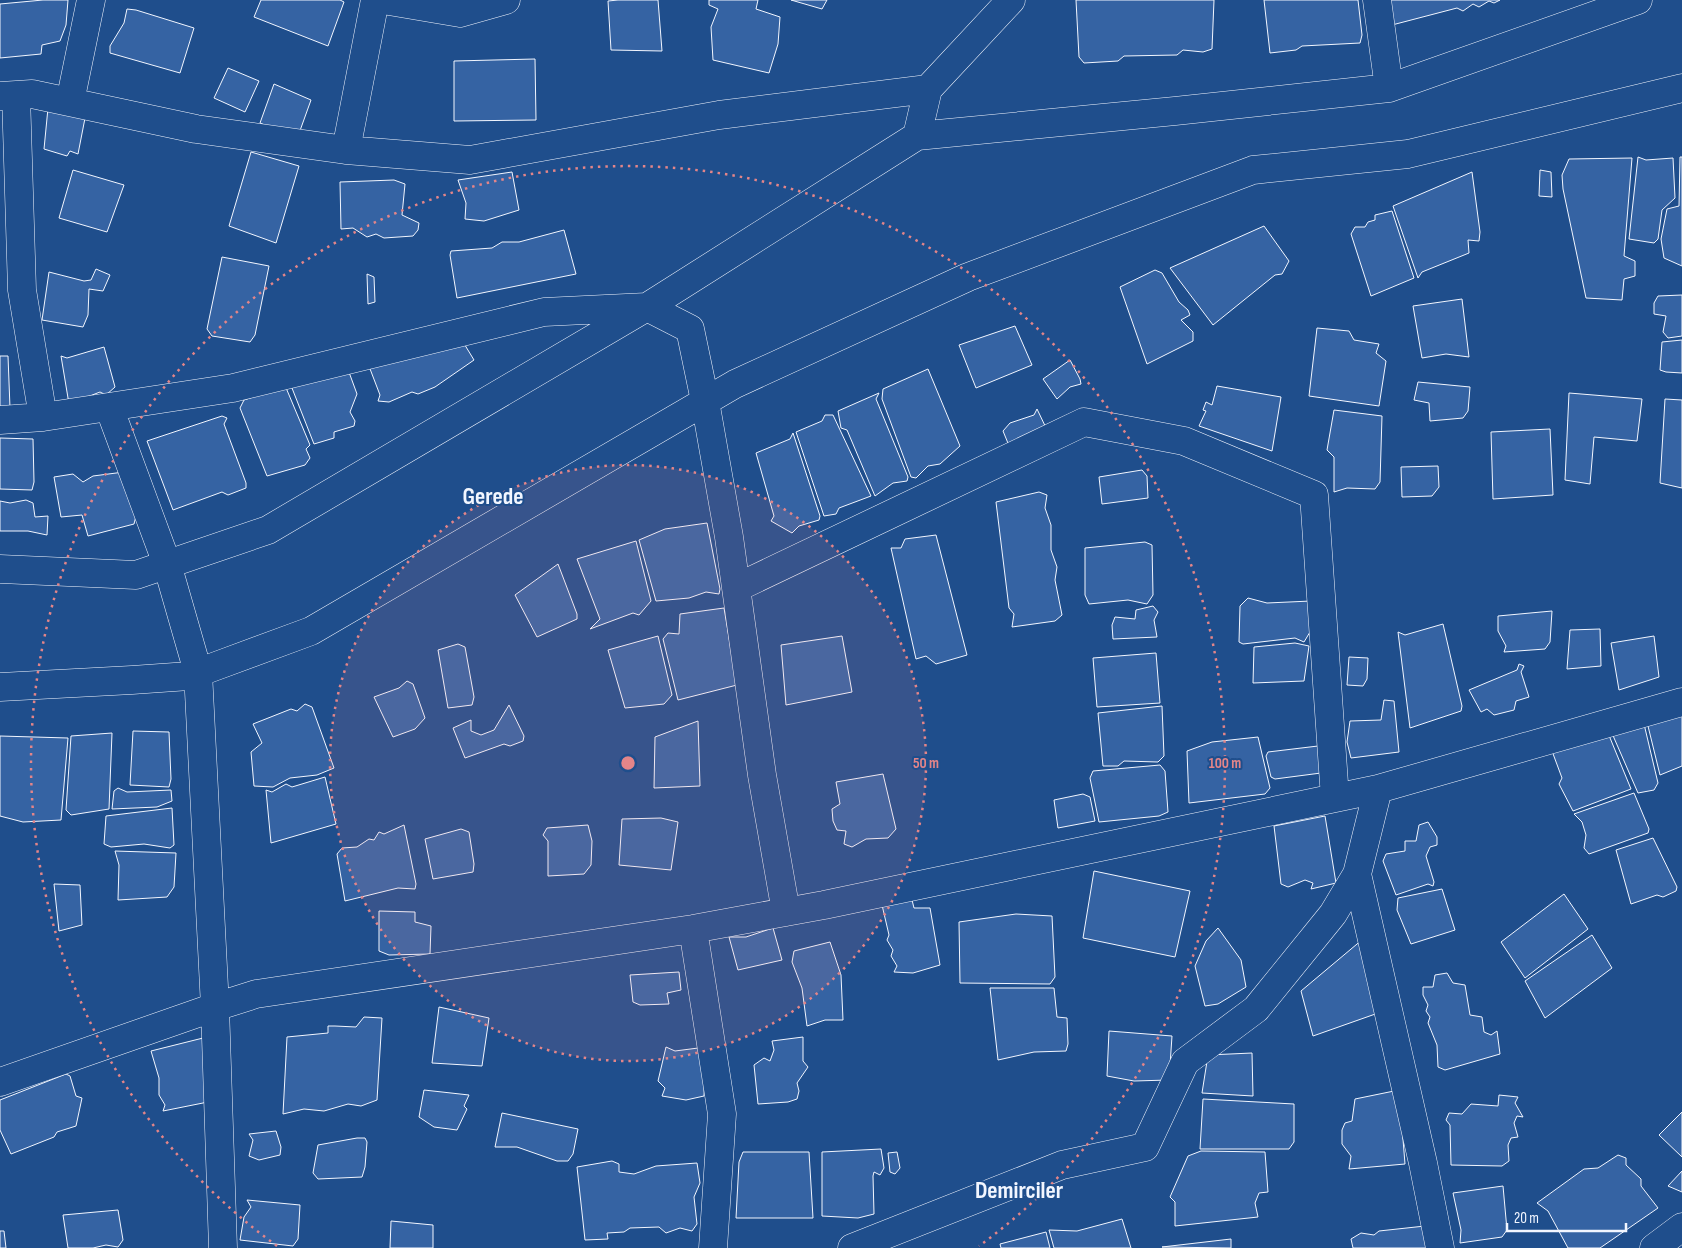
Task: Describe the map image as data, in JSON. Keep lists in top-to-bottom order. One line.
{"districts":["Gerede","Demirciler"],"scale_bar":"20 m","rings":["50 m","100 m"]}
